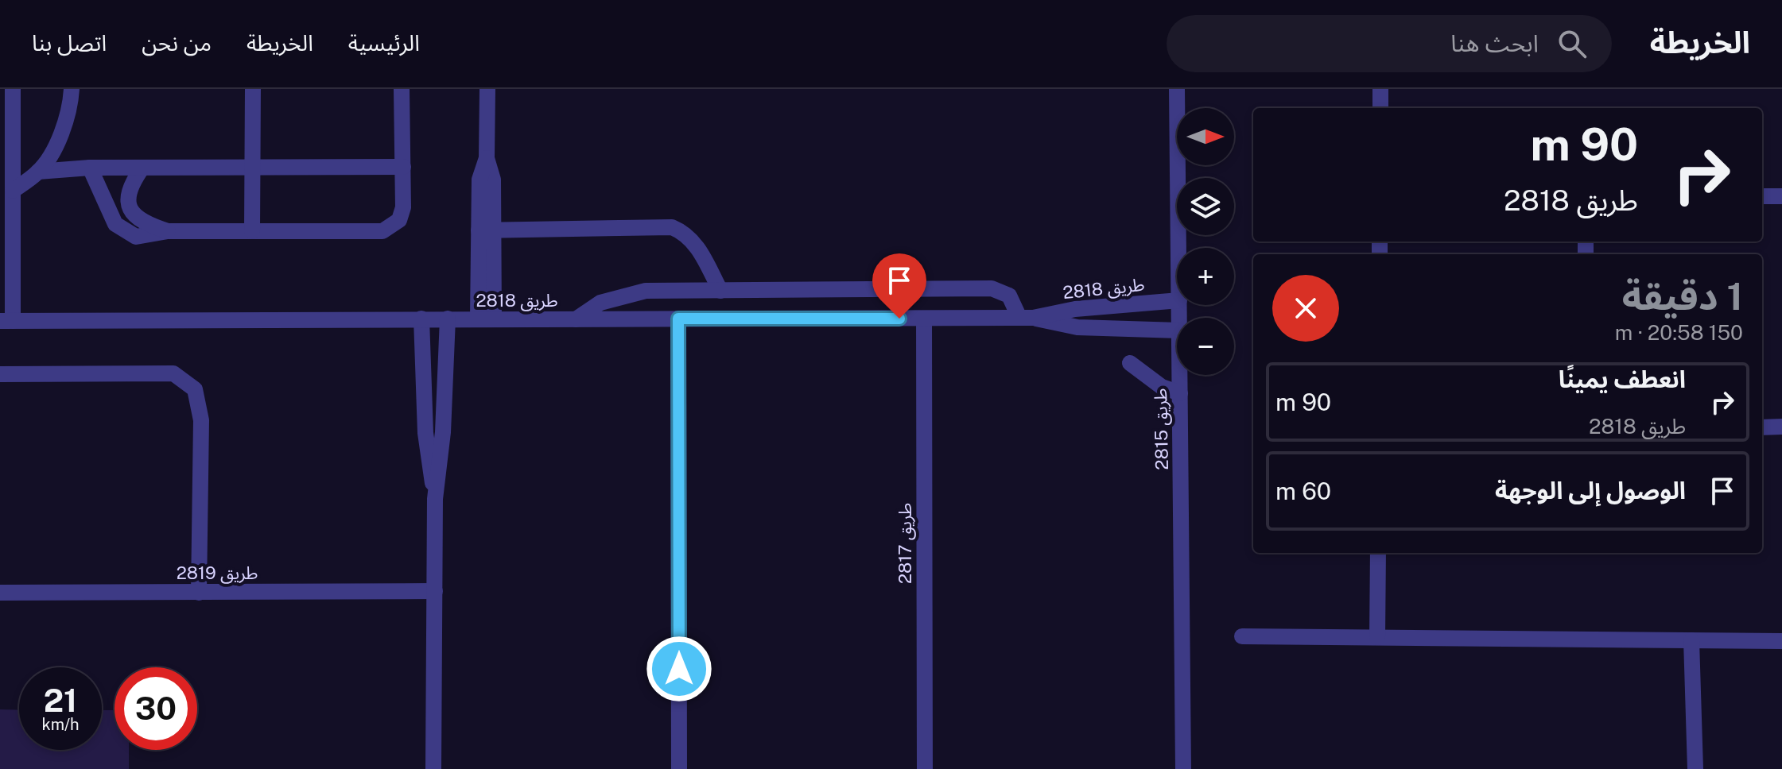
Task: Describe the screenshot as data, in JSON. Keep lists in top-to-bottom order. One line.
{"streets":{"street":["طريق 2818","طريق 2815","طريق 2817","طريق 2819"]},"crossings":[["طريق 2818","طريق 2817"]],"north":"right","page":{"header":"الخريطة","search":"ابحث هنا","nav":["الرئيسية","الخريطة","من نحن","اتصل بنا"],"map_buttons":["+","−"],"turn":["90 m","طريق 2818"],"heading":["1 دقيقة","150 m · 20:58"],"list":[{"name":"انعطف يمينًا","note":"طريق 2818","value":"90 m"},{"name":"الوصول إلى الوجهة","value":"60 m"}],"speed":"21 km/h","limit":"30"}}
